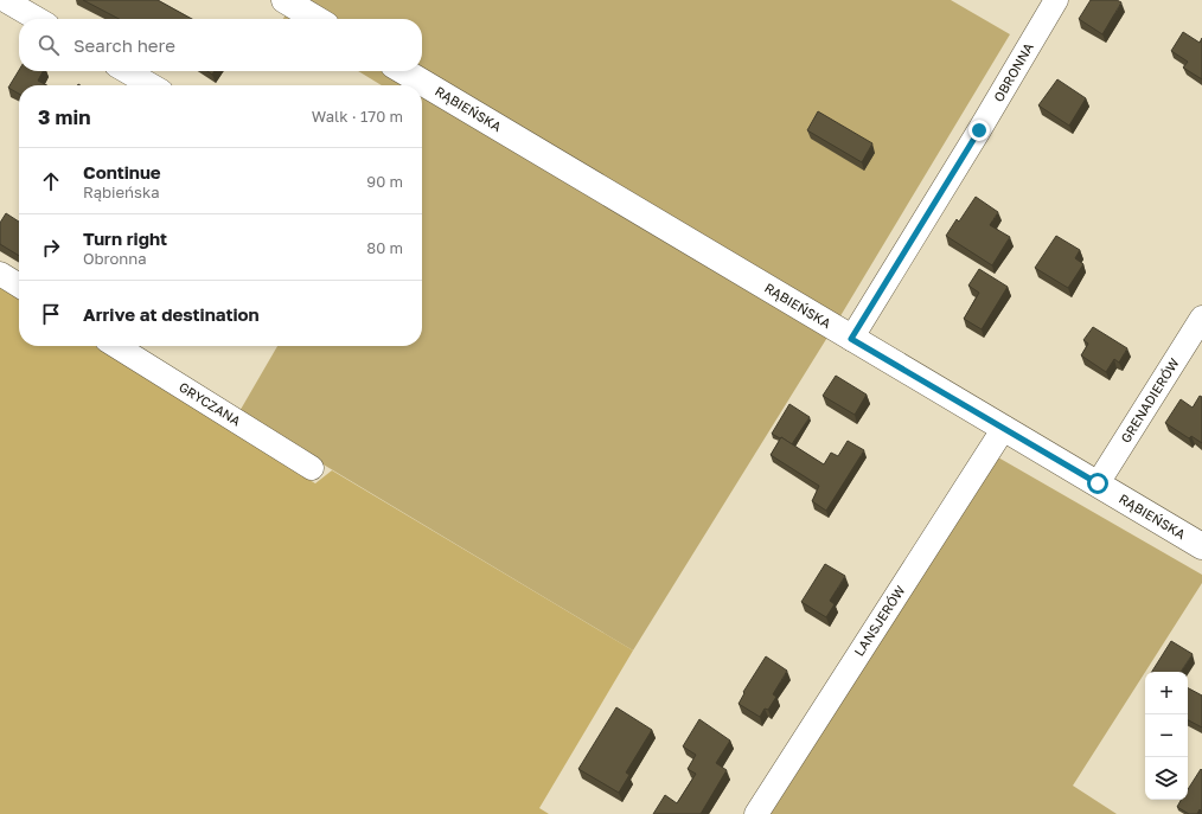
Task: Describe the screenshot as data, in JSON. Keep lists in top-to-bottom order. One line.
{"streets":{"street":["OBRONNA","RĄBIEŃSKA","GRENADIERÓW","GRYCZANA","LANSJERÓW"]},"crossings":[["OBRONNA","RĄBIEŃSKA"],["RĄBIEŃSKA","GRENADIERÓW"],["RĄBIEŃSKA","LANSJERÓW"]],"page":{"search":"Search here","heading":["3 min","Walk · 170 m"],"list":[["Continue","Rąbieńska","90 m"],["Turn right","Obronna","80 m"],"Arrive at destination"],"map_buttons":["+","−"]}}
